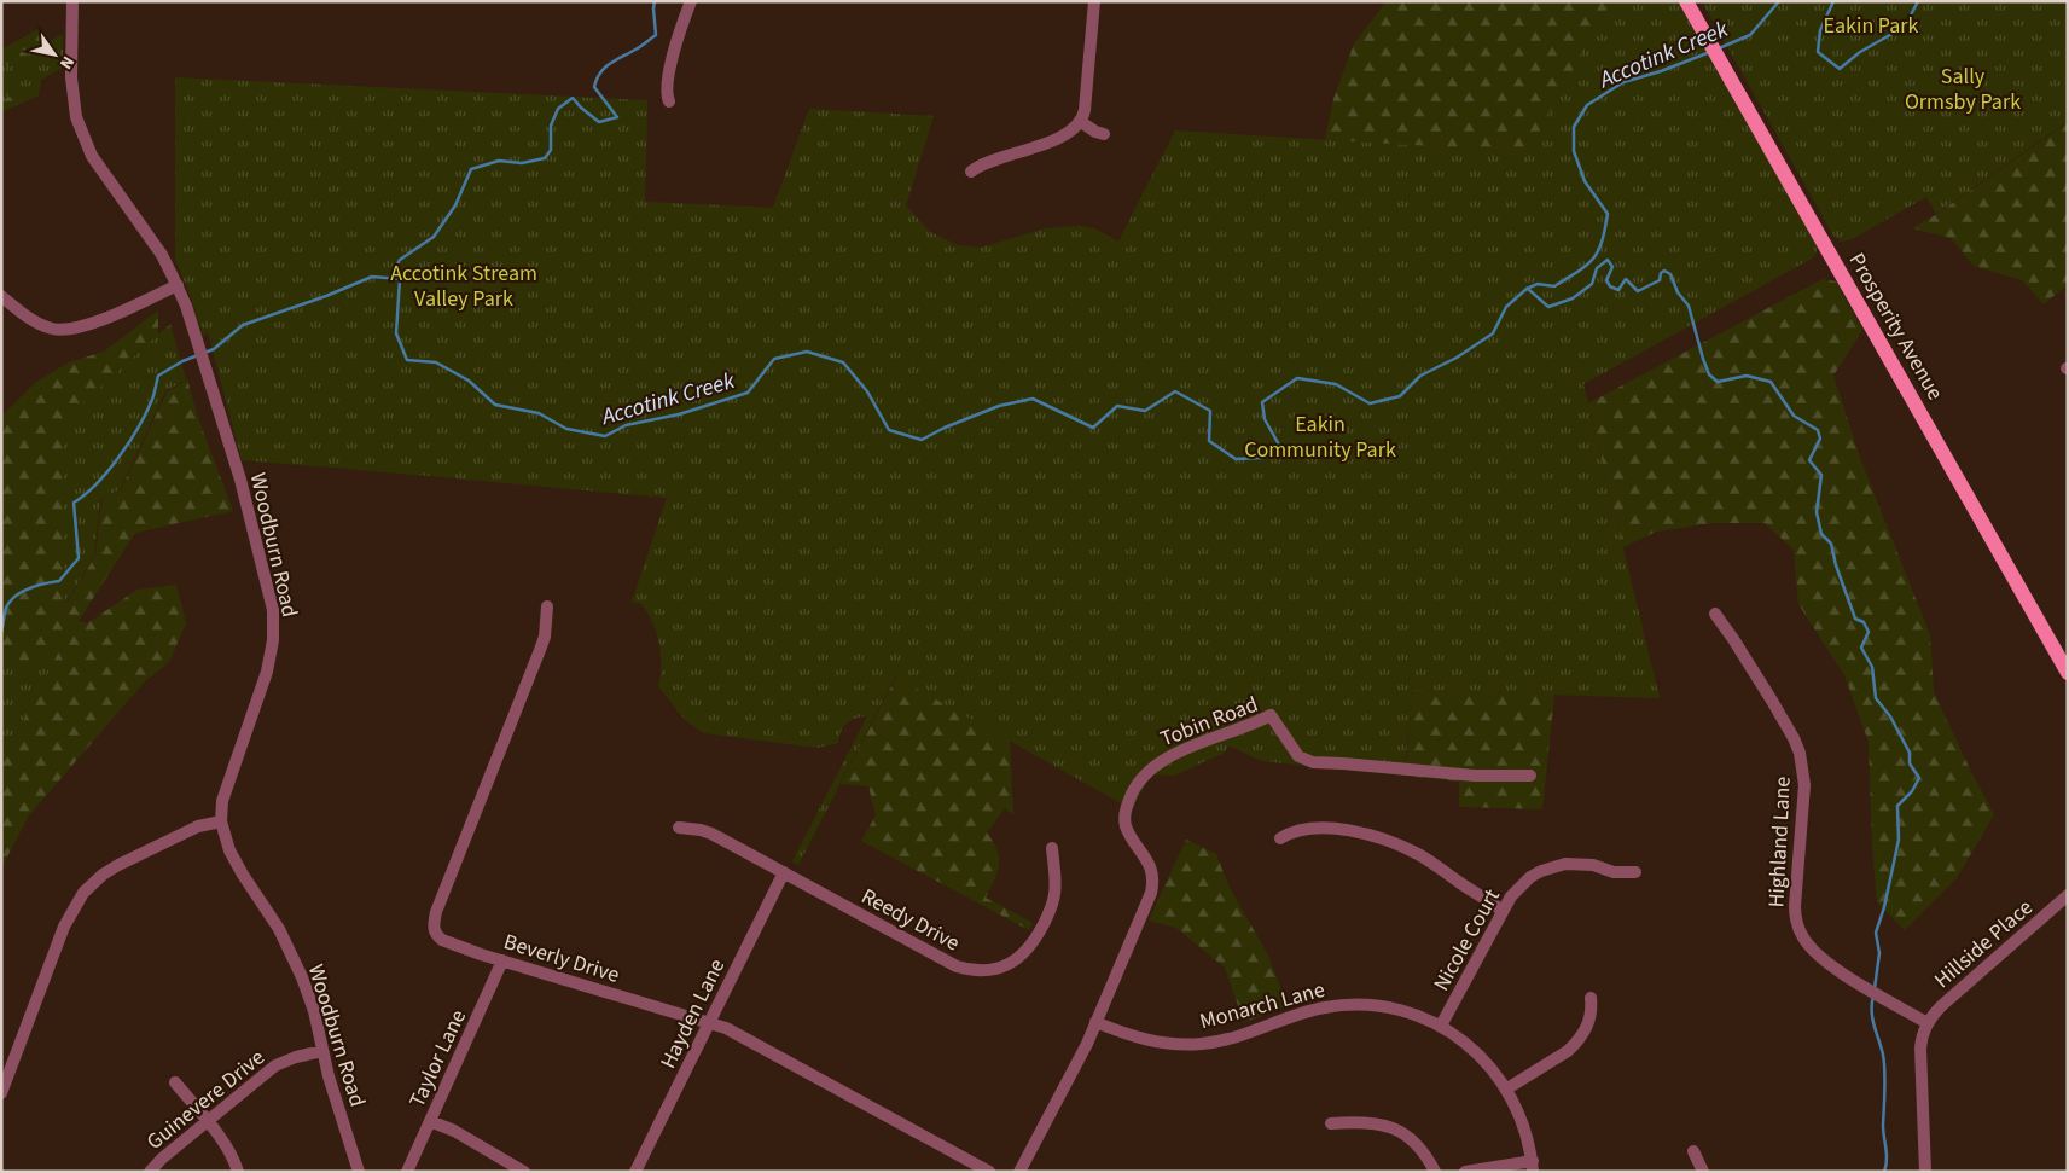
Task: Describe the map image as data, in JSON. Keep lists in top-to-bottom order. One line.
{"streets":{"main road":["Prosperity Avenue"],"street":["Woodburn Road","Tobin Road","Highland Lane","Reedy Drive","Nicole Court","Hillside Place","Beverly Drive","Monarch Lane","Hayden Lane","Taylor Lane","Guinevere Drive"]},"crossings":[["Woodburn Road","Guinevere Drive"],["Tobin Road","Monarch Lane"],["Highland Lane","Hillside Place"],["Reedy Drive","Hayden Lane"],["Nicole Court","Monarch Lane"],["Beverly Drive","Hayden Lane"],["Beverly Drive","Taylor Lane"]],"water":["Accotink Creek"],"parks":["Eakin Park","Sally Ormsby Park","Accotink Stream Valley Park","Eakin Community Park"],"north":"bottom right"}
